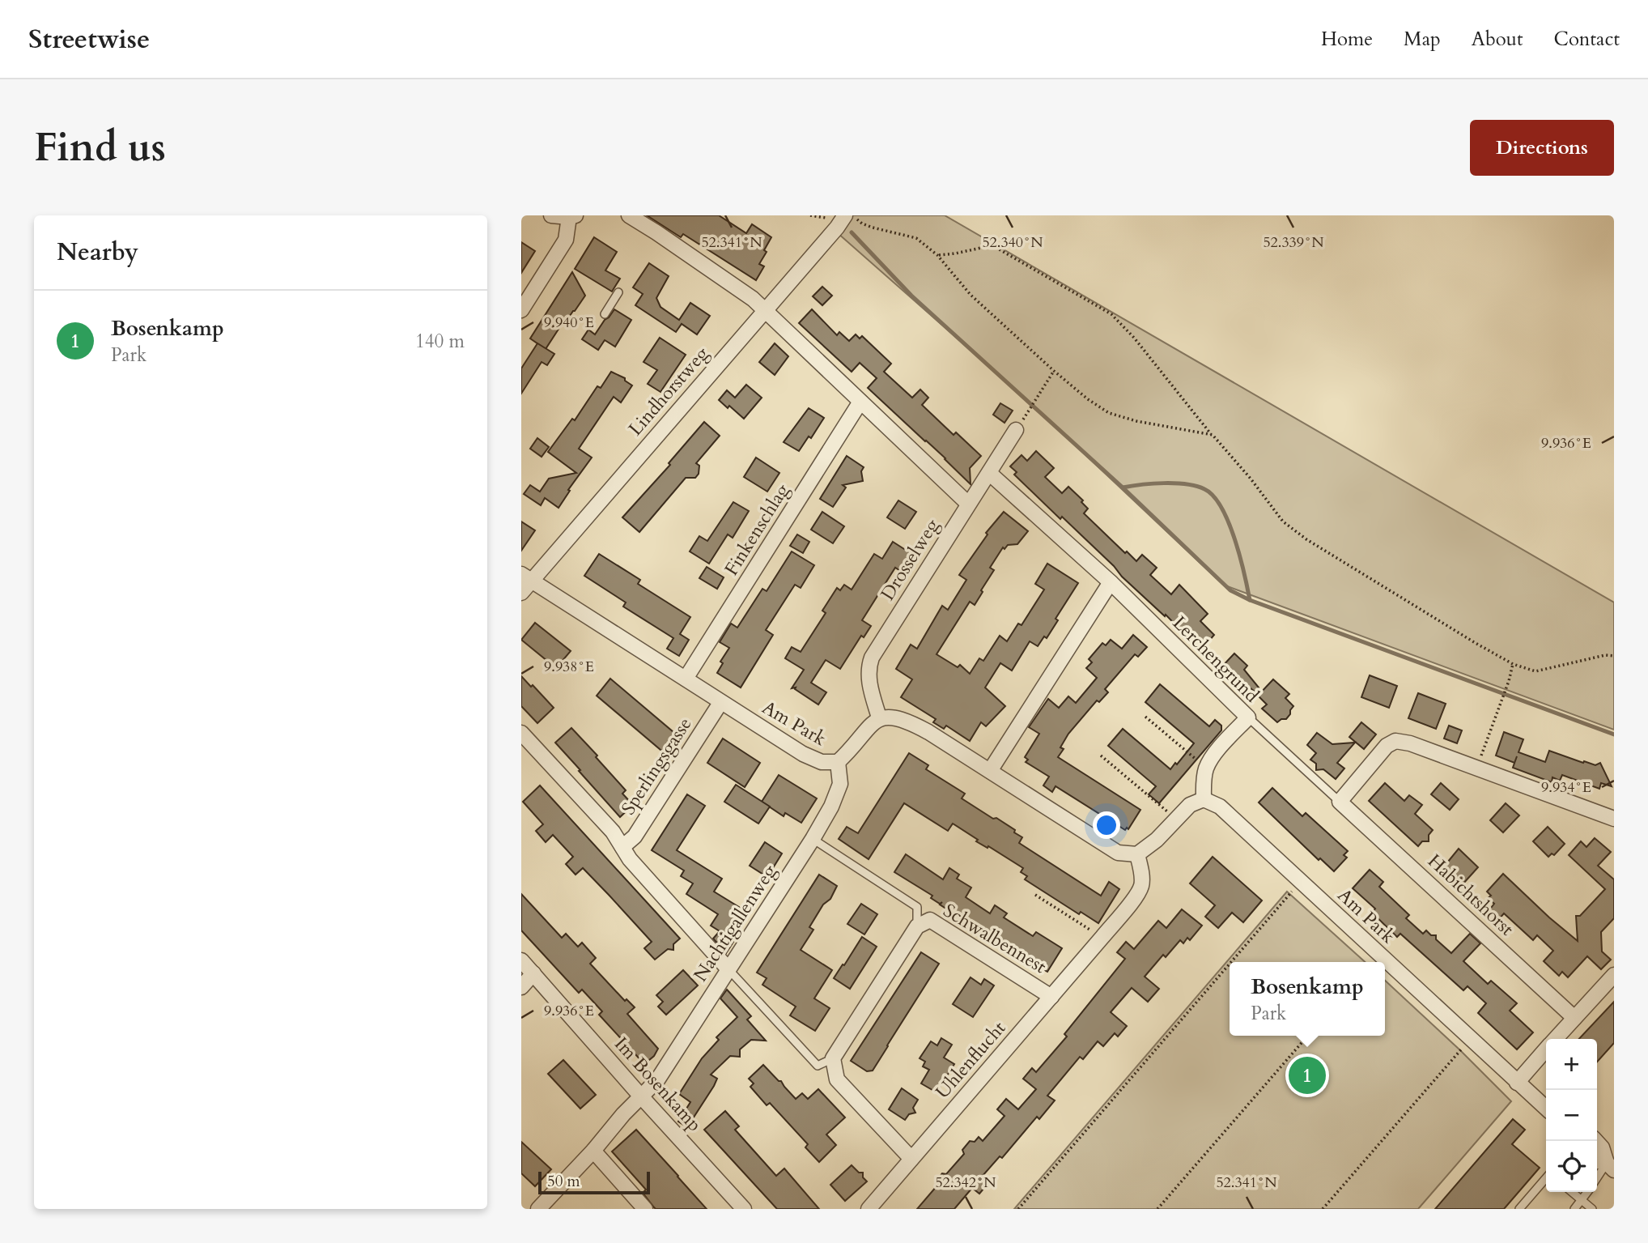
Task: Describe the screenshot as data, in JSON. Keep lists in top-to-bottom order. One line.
{"streets":{"street":["Lindhorstweg","Finkenschlag","Drosselweg","Lerchengrund","Am Park","Sperlingsgasse","Habichtshorst","Nachtigallenweg","Schwalbennest","Uhlenflucht","Im Bosenkamp"]},"crossings":[["Lindhorstweg","Am Park"],["Finkenschlag","Am Park"],["Drosselweg","Lerchengrund"],["Drosselweg","Am Park"],["Lerchengrund","Habichtshorst"],["Am Park","Sperlingsgasse"],["Am Park","Nachtigallenweg"],["Sperlingsgasse","Nachtigallenweg"],["Nachtigallenweg","Schwalbennest"],["Nachtigallenweg","Im Bosenkamp"],["Schwalbennest","Uhlenflucht"]],"scale_bar":"50 m","page":{"header":"Streetwise","nav":["Home","Map","About","Contact"],"buttons":"Directions","title":"Find us","heading":"Nearby","list":[{"mark":"1","name":"Bosenkamp","note":"Park","value":"140 m"}],"popup":["Bosenkamp","Park"],"map_buttons":["+","−"],"pins":"1","scale":"50 m"},"coordinates":["52.339°N","52.341°N","52.340°N","9.940°E","9.936°E","9.938°E","9.934°E","52.342°N"]}
